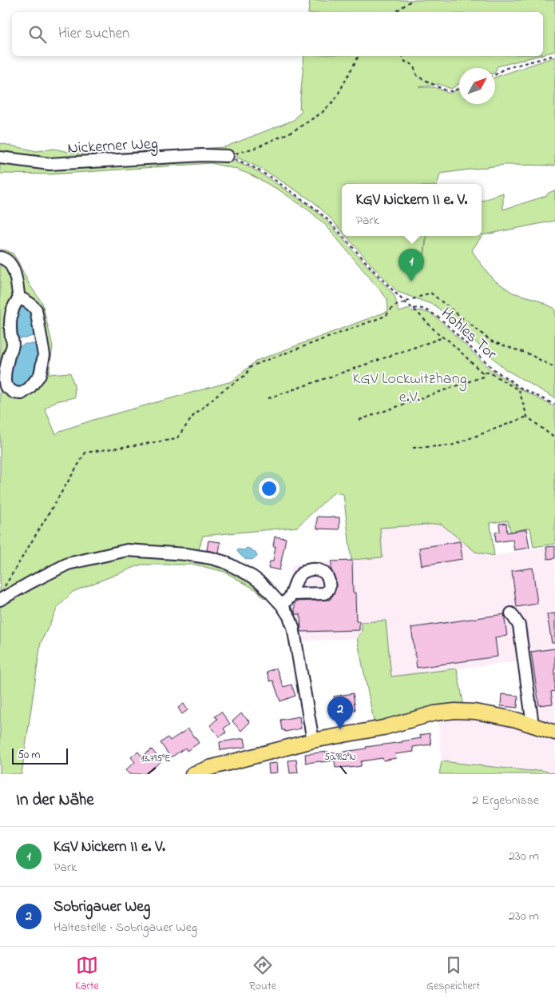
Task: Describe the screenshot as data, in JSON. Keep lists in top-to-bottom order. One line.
{"streets":{"street":["Nickerner Weg"],"path":["Hohles Tor"]},"crossings":[["Nickerner Weg","Hohles Tor"]],"parks":["KGV Lockwitzhang e.V."],"scale_bar":"50 m","north":"top right","page":{"search":"Hier suchen","popup":["KGV Nickern II e. V.","Park"],"pins":["1","2"],"scale":"50 m","heading":["In der Nähe","2 Ergebnisse"],"list":[{"mark":"1","name":"KGV Nickern II e. V.","note":"Park","value":"230 m"},{"mark":"2","name":"Sobrigauer Weg","note":"Haltestelle · Sobrigauer Weg","value":"230 m"}],"nav":["Karte","Route","Gespeichert"]},"coordinates":["50.982°N","13.795°E"]}
